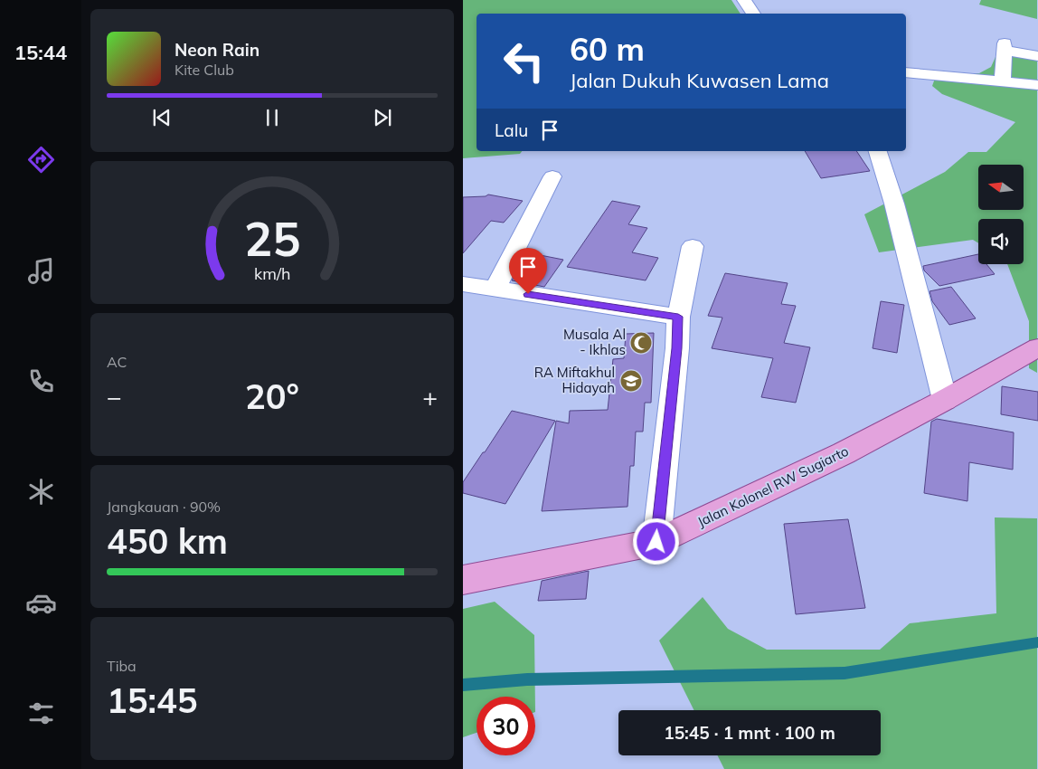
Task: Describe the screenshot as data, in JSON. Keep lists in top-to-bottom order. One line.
{"streets":{"main road":["Jalan Kolonel RW Sugiarto"]},"places":{"mosque":["Musala Al - Ikhlas"],"school or university":["RA Miftakhul Hidayah"]},"north":"left","page":{"tabs":"15:44","turn":["60 m","Jalan Dukuh Kuwasen Lama"],"song":["Neon Rain","Kite Club"],"then":"Lalu","tile":["AC",["Jangkauan · 90%","450 km"],["Tiba","15:45"]],"heat":["−","20°","+"],"limit":"30","trip":"15:45 · 1 mnt · 100 m","gauge":["25","km/h"]}}
